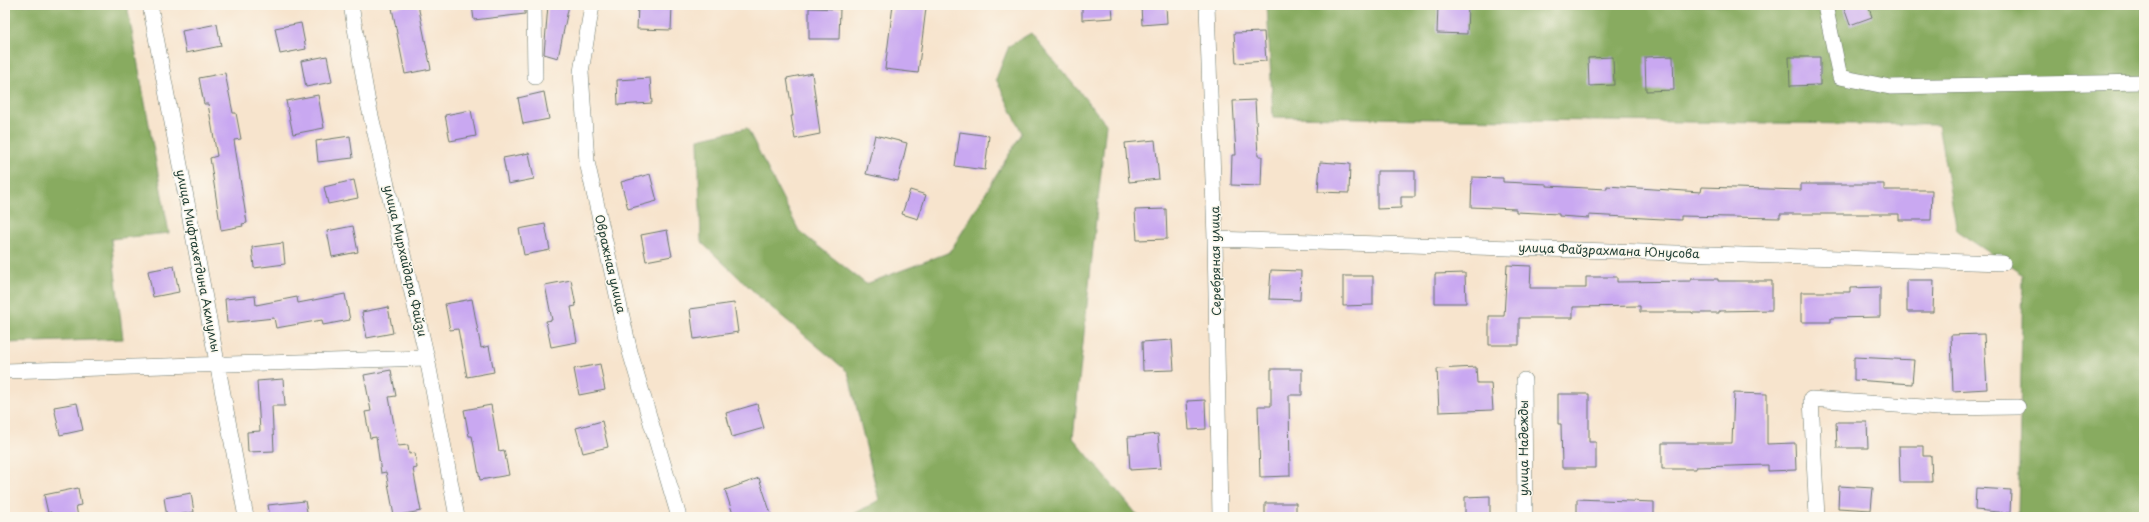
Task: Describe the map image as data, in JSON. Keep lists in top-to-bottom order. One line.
{"streets":{"street":["улица Файзрахмана Юнусова","улица Мифтахетдина Акмуллы","улица Мирхайдара Файзи","Серебряная улица","Овражная улица","улица Надежды"]},"crossings":[["улица Файзрахмана Юнусова","Серебряная улица"]]}
